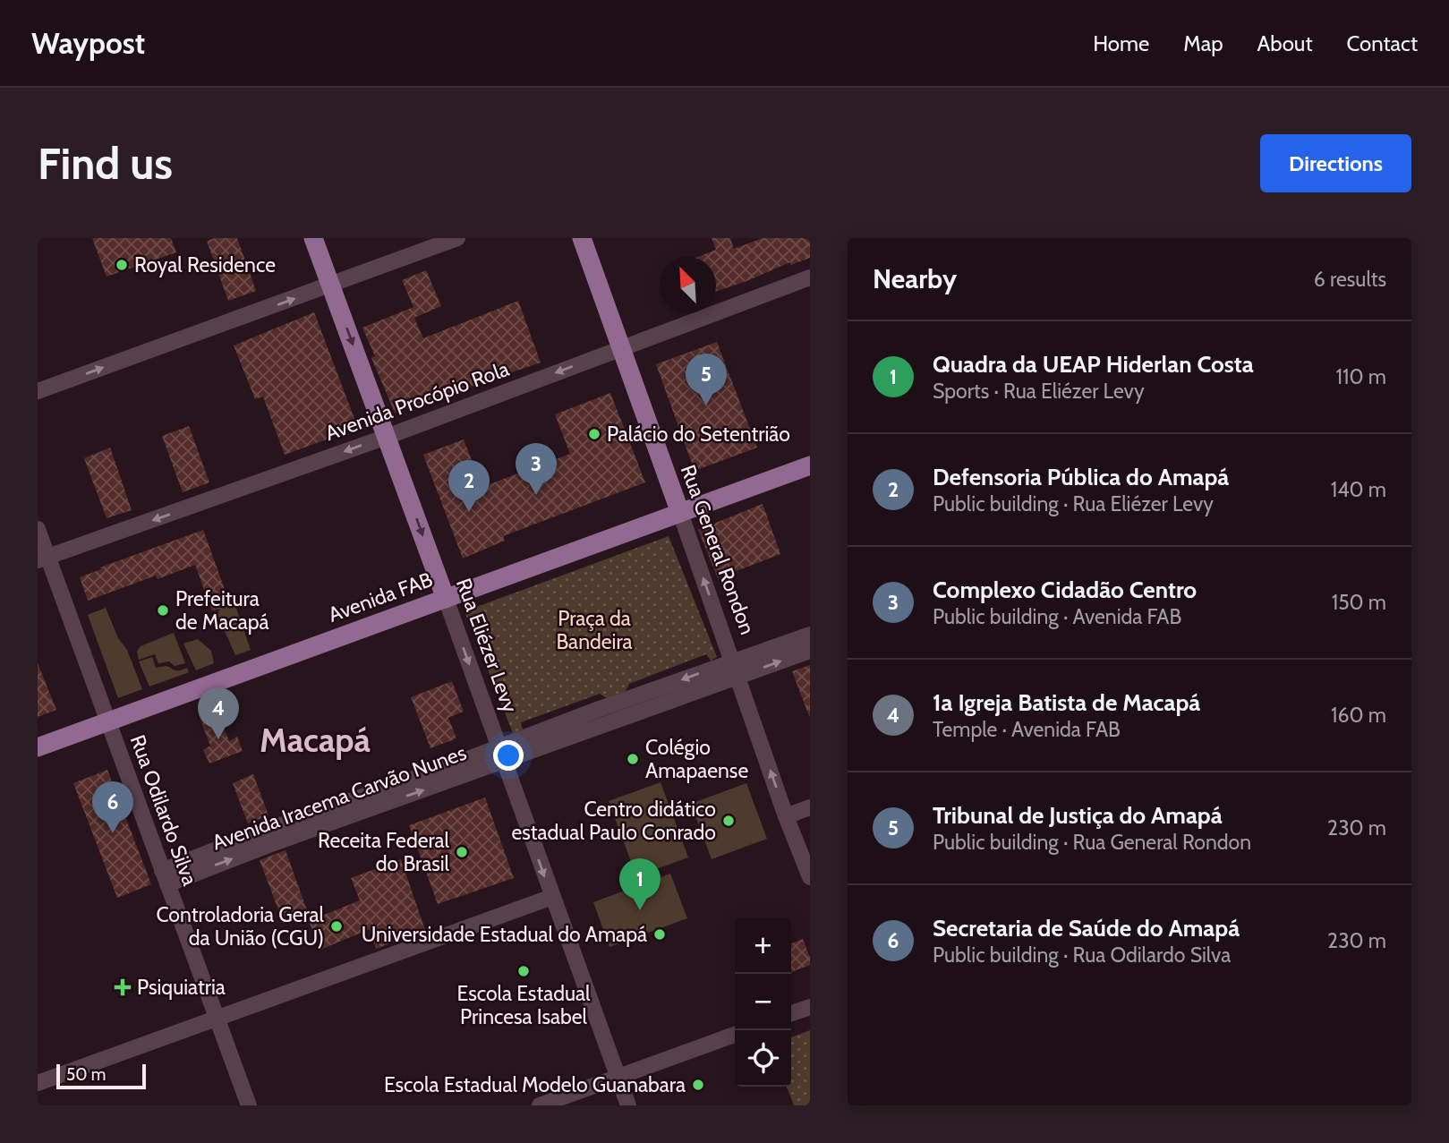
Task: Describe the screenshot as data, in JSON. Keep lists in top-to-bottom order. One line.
{"streets":{"main road":["Rua General Rondon","Avenida FAB","Rua Eliézer Levy"],"street":["Avenida Procópio Rola","Avenida Iracema Carvão Nunes","Rua Odilardo Silva"]},"crossings":[["Avenida Procópio Rola","Rua General Rondon"],["Avenida Procópio Rola","Rua Eliézer Levy"],["Avenida Procópio Rola","Rua Odilardo Silva"],["Rua General Rondon","Avenida FAB"],["Rua General Rondon","Avenida Iracema Carvão Nunes"],["Avenida FAB","Rua Eliézer Levy"],["Avenida FAB","Rua Odilardo Silva"],["Rua Eliézer Levy","Avenida Iracema Carvão Nunes"],["Avenida Iracema Carvão Nunes","Rua Odilardo Silva"]],"one_way":["Avenida Procópio Rola","Rua General Rondon","Rua Eliézer Levy"],"districts":["Macapá"],"parks":["Praça da Bandeira"],"places":{"other":["Royal Residence","Palácio do Setentrião","Prefeitura de Macapá","Colégio Amapaense","Centro didático estadual Paulo Conrado","Receita Federal do Brasil","Controladoria Geral da União (CGU)","Universidade Estadual do Amapá","Escola Estadual Princesa Isabel","Escola Estadual Modelo Guanabara"],"health":["Psiquiatria"]},"scale_bar":"50 m","north":"top left","page":{"header":"Waypost","nav":["Home","Map","About","Contact"],"buttons":"Directions","title":"Find us","heading":["Nearby","6 results"],"list":[{"mark":"1","name":"Quadra da UEAP Hiderlan Costa","note":"Sports · Rua Eliézer Levy","value":"110 m"},{"mark":"2","name":"Defensoria Pública do Amapá","note":"Public building · Rua Eliézer Levy","value":"140 m"},{"mark":"3","name":"Complexo Cidadão Centro","note":"Public building · Avenida FAB","value":"150 m"},{"mark":"4","name":"1a Igreja Batista de Macapá","note":"Temple · Avenida FAB","value":"160 m"},{"mark":"5","name":"Tribunal de Justiça do Amapá","note":"Public building · Rua General Rondon","value":"230 m"},{"mark":"6","name":"Secretaria de Saúde do Amapá","note":"Public building · Rua Odilardo Silva","value":"230 m"}],"pins":["5","3","2","4","6","1"],"map_buttons":["+","−"],"scale":"50 m"}}
